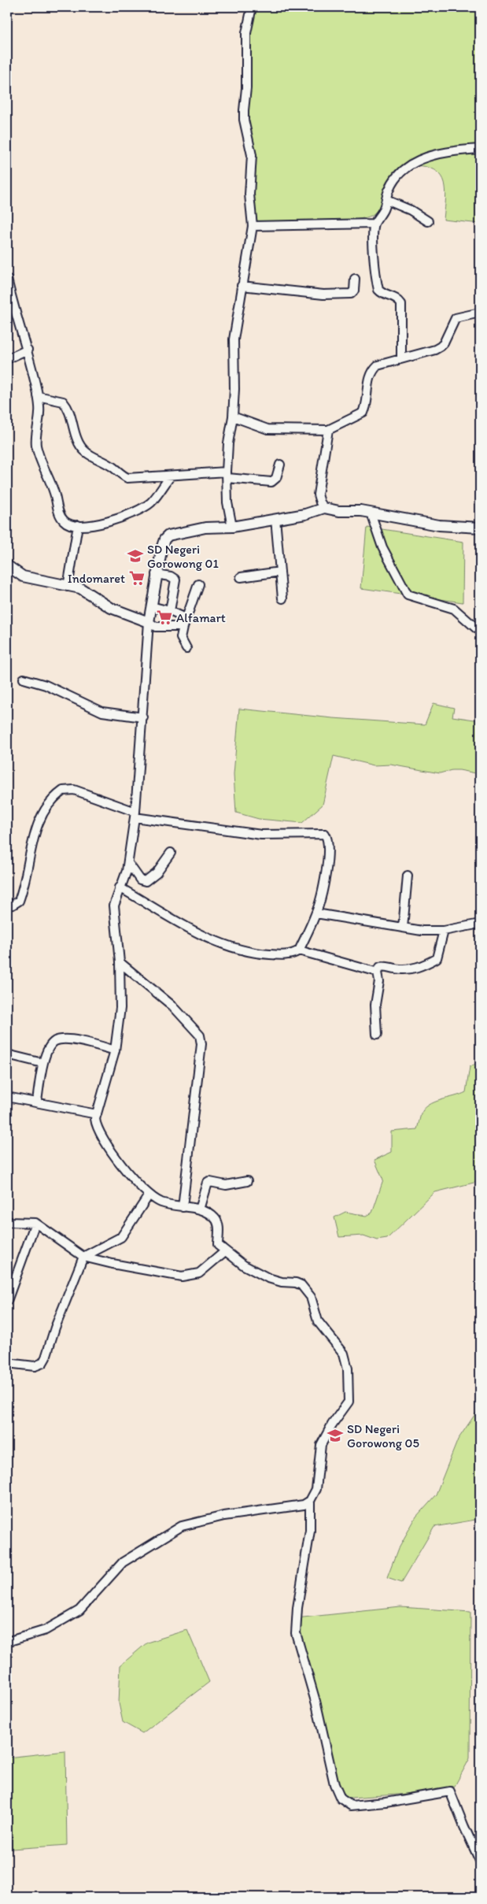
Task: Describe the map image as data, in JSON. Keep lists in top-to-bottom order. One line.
{"places":{"school or university":["SD Negeri Gorowong 01","SD Negeri Gorowong 05"],"supermarket":["Indomaret","Alfamart"]}}
